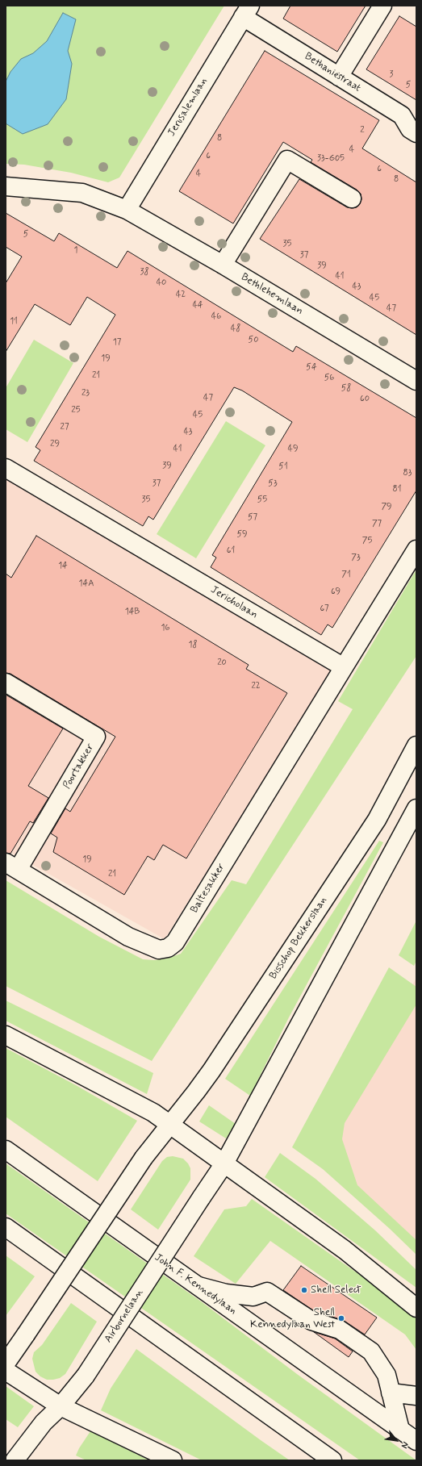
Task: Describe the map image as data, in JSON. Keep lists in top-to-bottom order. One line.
{"streets":{"main road":["Bethaniëstraat","Jerusalemlaan","Bethlehemlaan","Jericholaan","Poortakker","Baltesakker","Bisschop Bekkerslaan","John F. Kennedylaan","Airbornelaan"]},"crossings":[["Bethaniëstraat","Jerusalemlaan"],["Jerusalemlaan","Bethlehemlaan"],["Jericholaan","Baltesakker"],["Poortakker","Baltesakker"]],"places":["Shell Select","Shell Kennedylaan West"],"house_numbers":["3","5","2","8","4","6","33-G05","6","4","8","5","35","1","37","39","38","41","40","43","42","45","44","47","46","11","48","50","17","19","54","21","56","58","23","47","60","25","45","27","43","29","41","49","39","51","83","37","53","81","35","55","79","57","77","59","75","61","73","14","71","14A","69","67","14B","16","18","20","22","19","21"],"north":"bottom right"}
